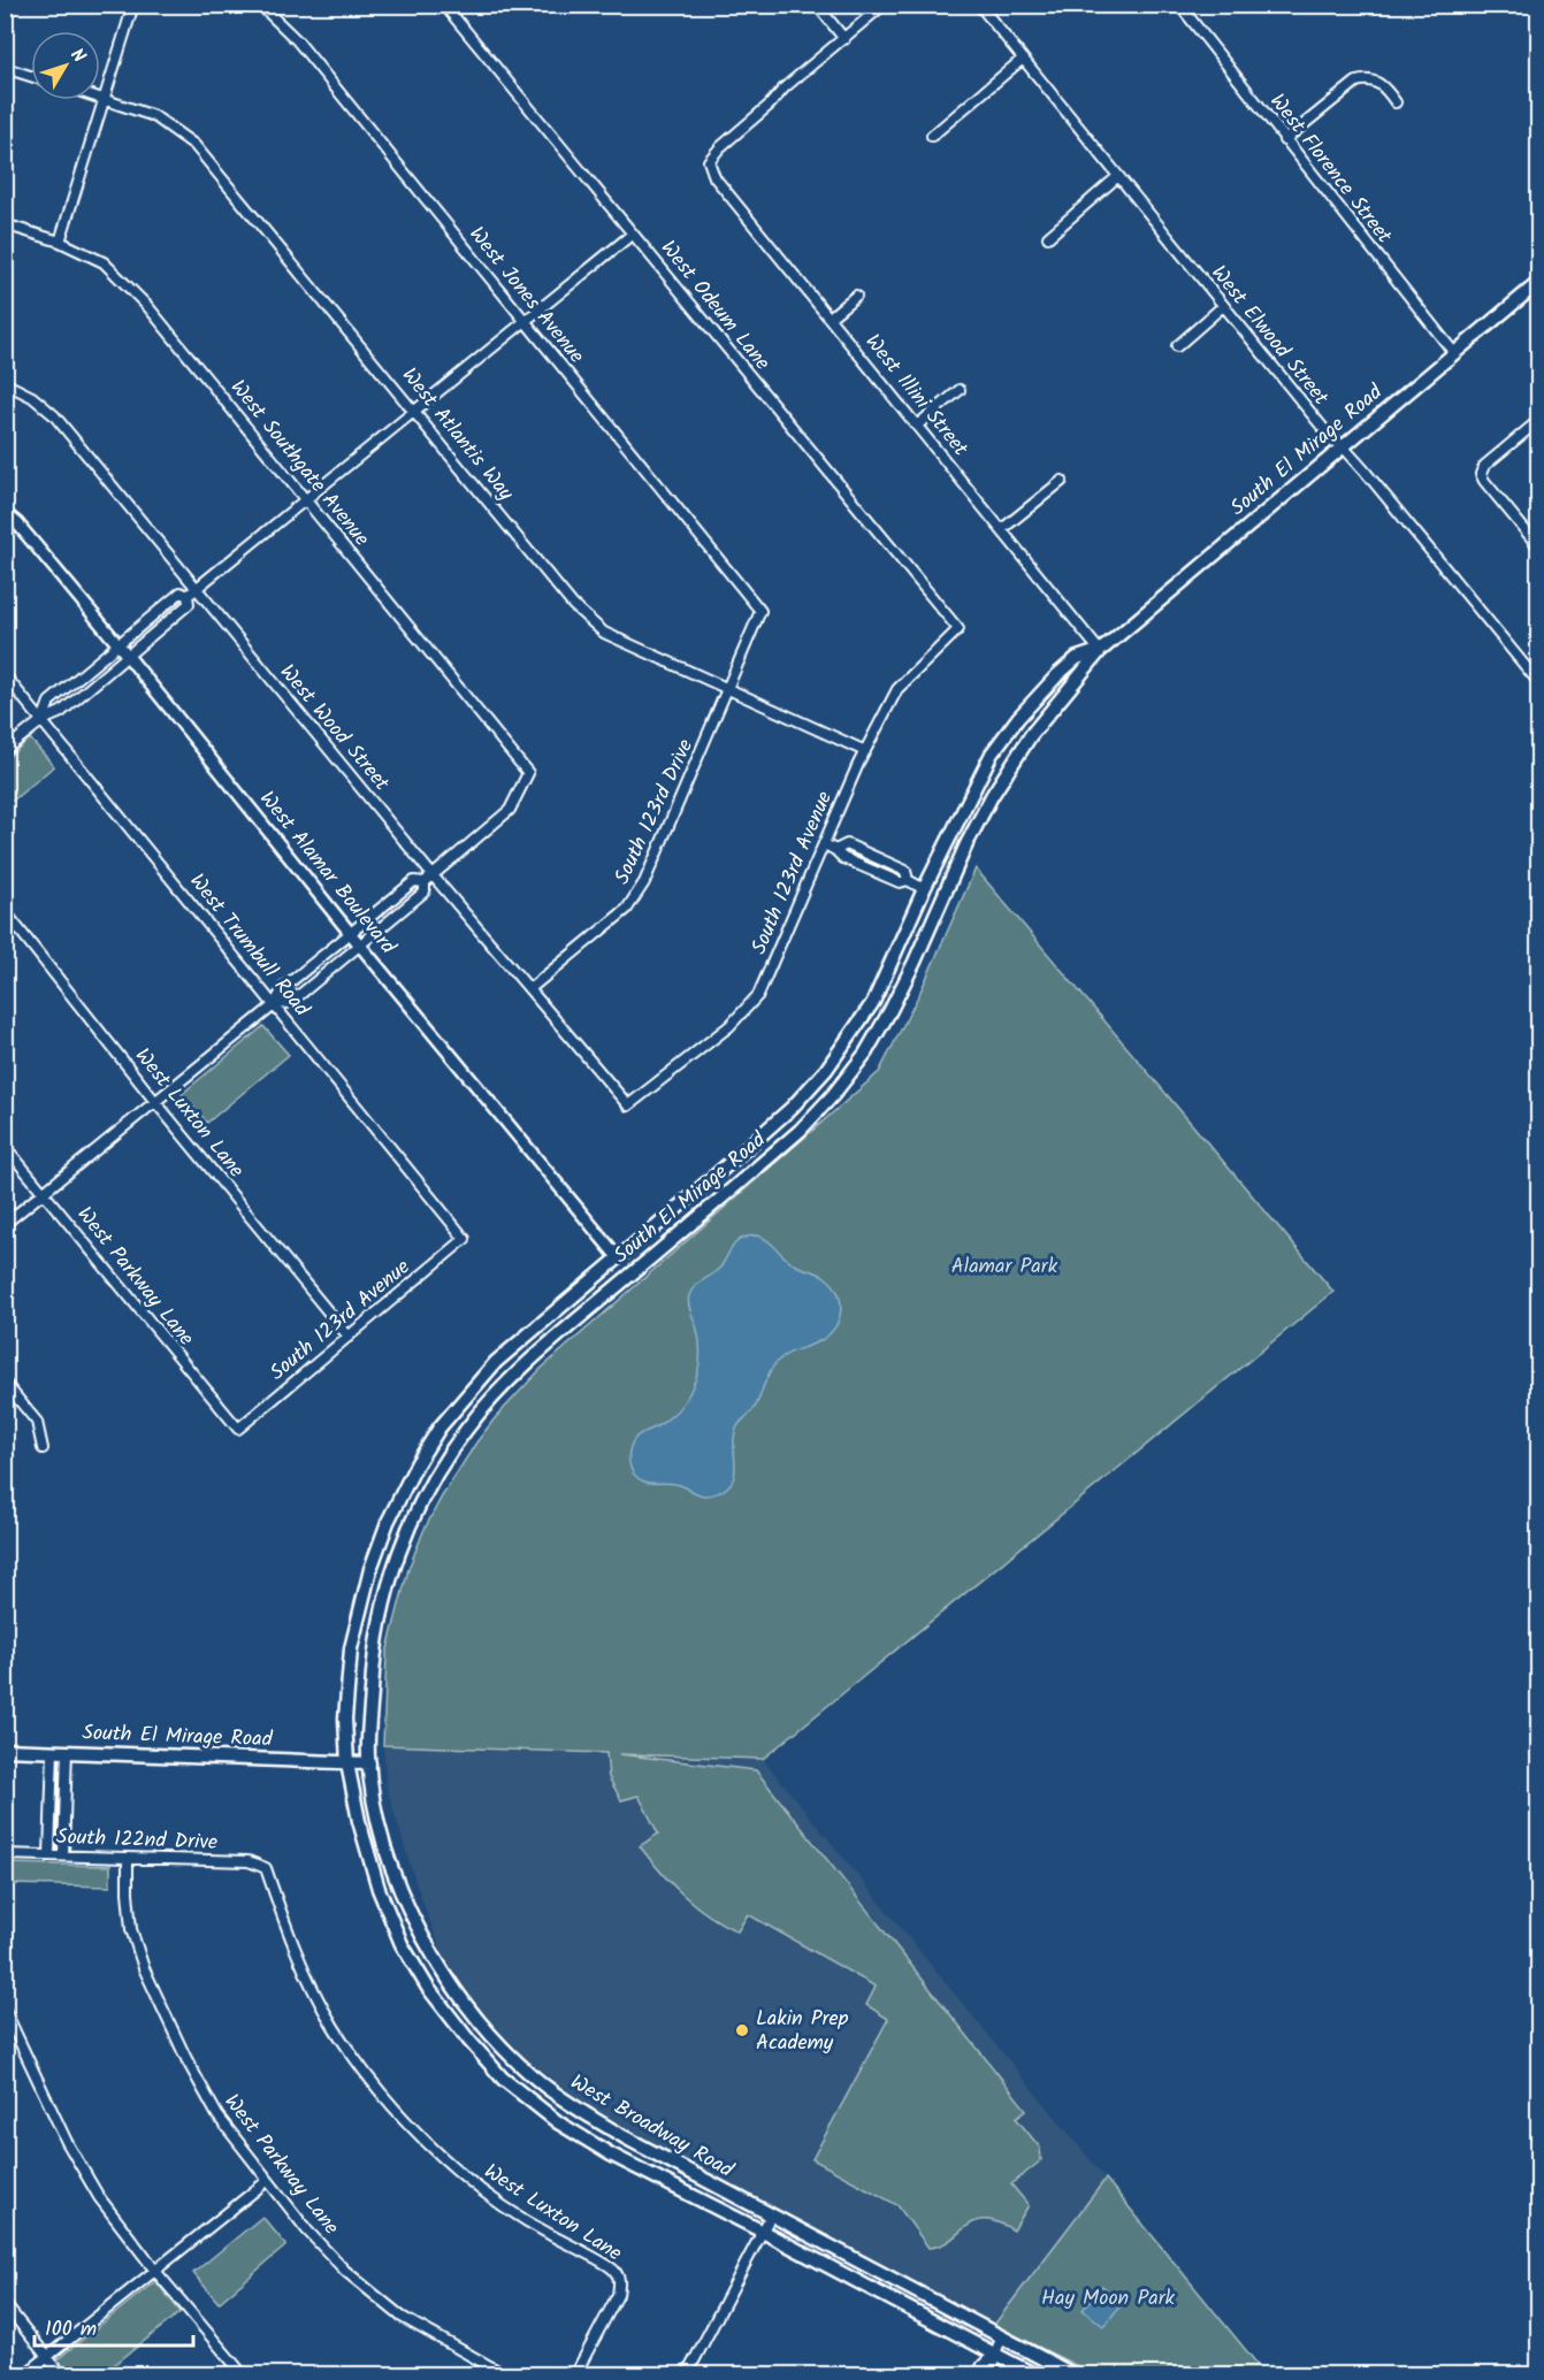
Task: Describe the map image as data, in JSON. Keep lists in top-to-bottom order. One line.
{"streets":{"main road":["South El Mirage Road","West Broadway Road"],"street":["West Florence Street","West Jones Avenue","West Odeum Lane","West Elwood Street","West Illini Street","West Atlantis Way","West Southgate Avenue","West Wood Street","South 123rd Drive","West Alamar Boulevard","South 123rd Avenue","West Trumbull Road","West Luxton Lane","West Parkway Lane","South 122nd Drive"]},"crossings":[["West Florence Street","South El Mirage Road"],["West Jones Avenue","South 123rd Drive"],["West Odeum Lane","South 123rd Avenue"],["West Elwood Street","South El Mirage Road"],["West Illini Street","South El Mirage Road"],["West Atlantis Way","South 123rd Drive"],["West Atlantis Way","South 123rd Avenue"],["South El Mirage Road","West Alamar Boulevard"],["South El Mirage Road","West Broadway Road"],["West Southgate Avenue","West Wood Street"],["West Wood Street","South 123rd Drive"],["West Wood Street","South 123rd Avenue"],["South 123rd Avenue","West Trumbull Road"],["South 123rd Avenue","West Luxton Lane"],["South 123rd Avenue","West Parkway Lane"],["West Luxton Lane","South 122nd Drive"],["West Parkway Lane","South 122nd Drive"]],"parks":["Alamar Park","Hay Moon Park"],"places":["Lakin Prep Academy"],"scale_bar":"100 m","north":"top right"}
